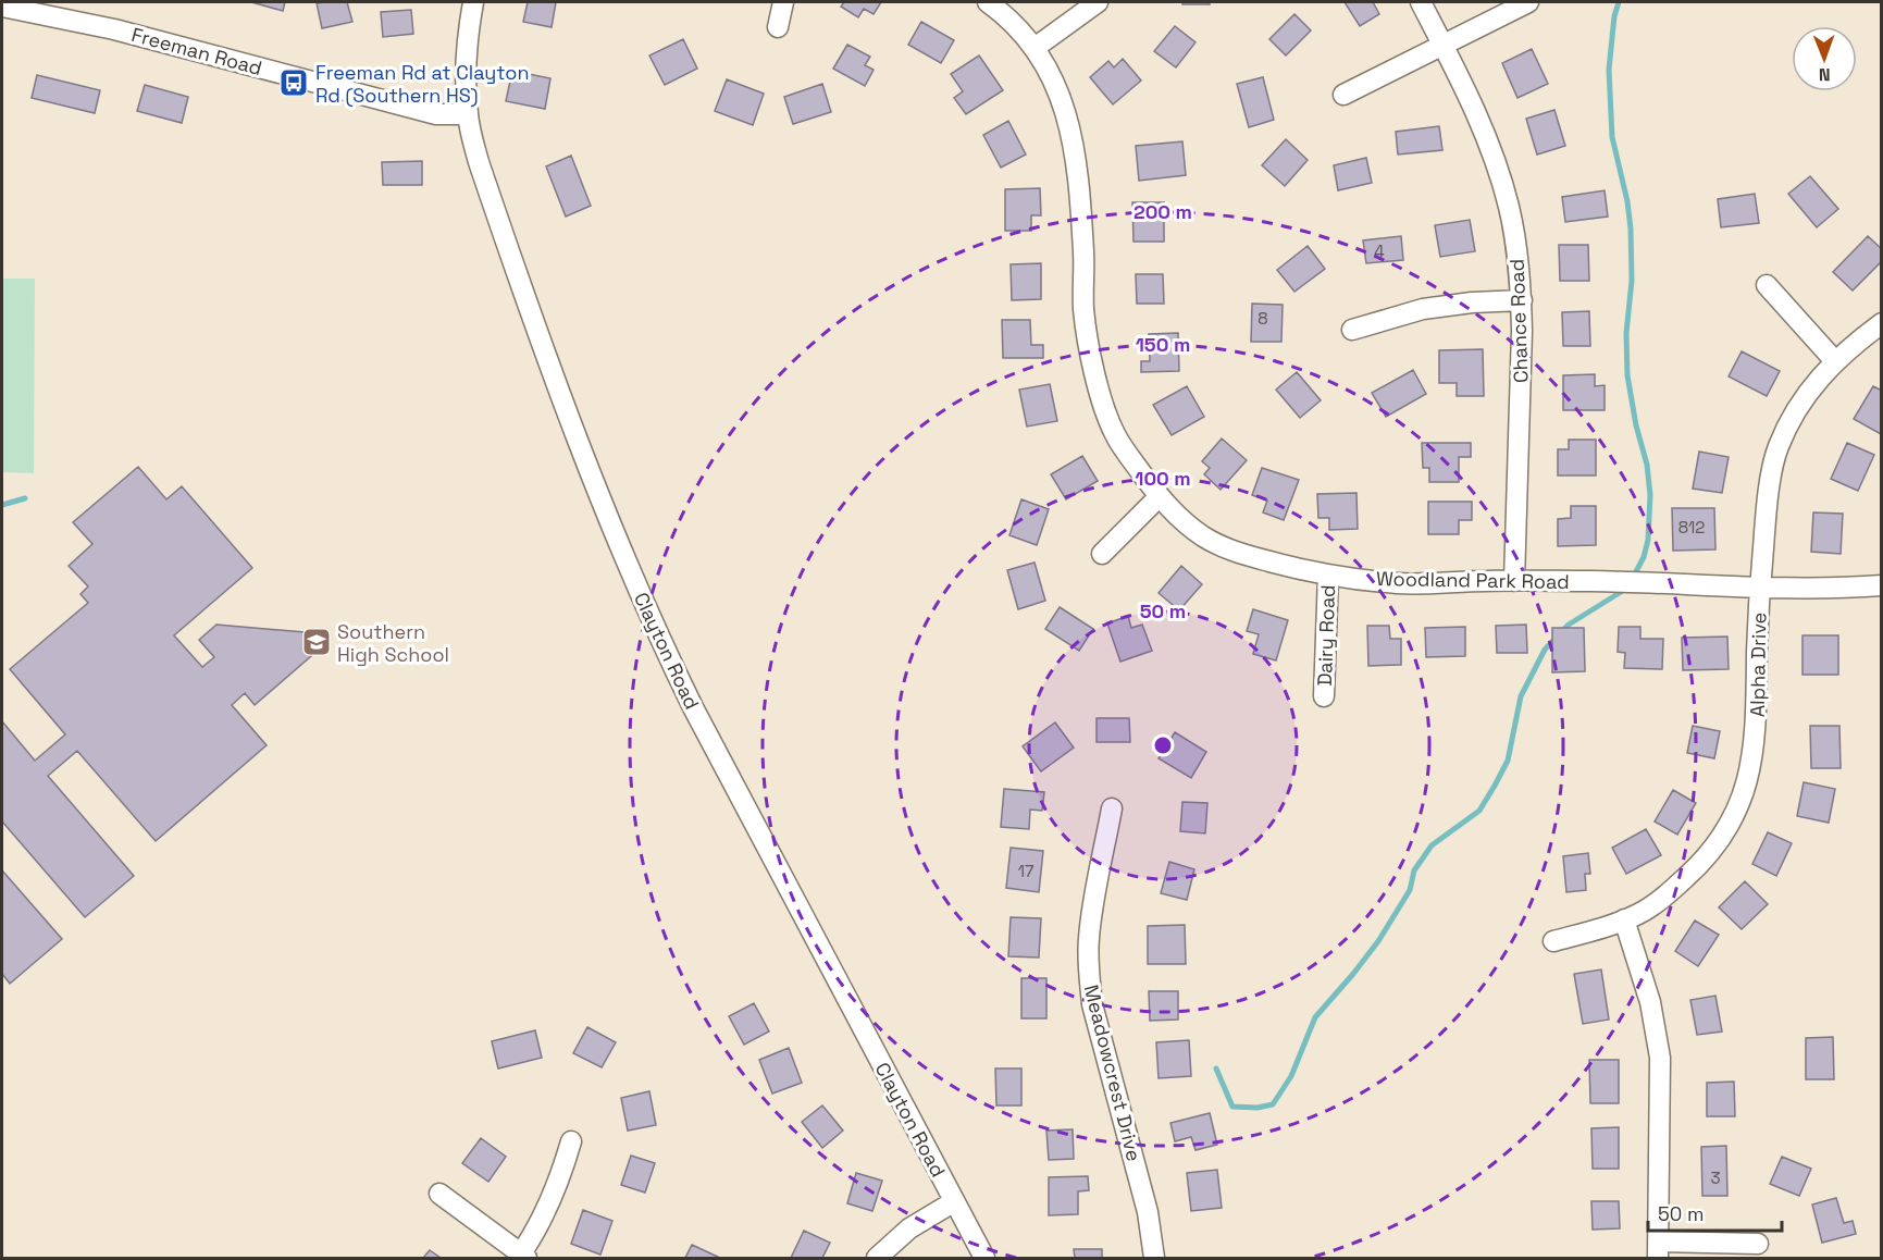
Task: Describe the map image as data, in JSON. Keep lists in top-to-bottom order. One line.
{"streets":{"street":["Freeman Road","Chance Road","Woodland Park Road","Dairy Road","Clayton Road","Alpha Drive","Meadowcrest Drive"]},"crossings":[["Freeman Road","Clayton Road"],["Chance Road","Woodland Park Road"],["Woodland Park Road","Dairy Road"],["Woodland Park Road","Alpha Drive"]],"places":{"bus stop":["Freeman Rd at Clayton Rd (Southern HS)"],"school or university":["Southern High School"]},"house_numbers":["4","8","812","17","3"],"scale_bar":"50 m","north":"bottom","rings":["200 m","150 m","100 m","50 m"]}
